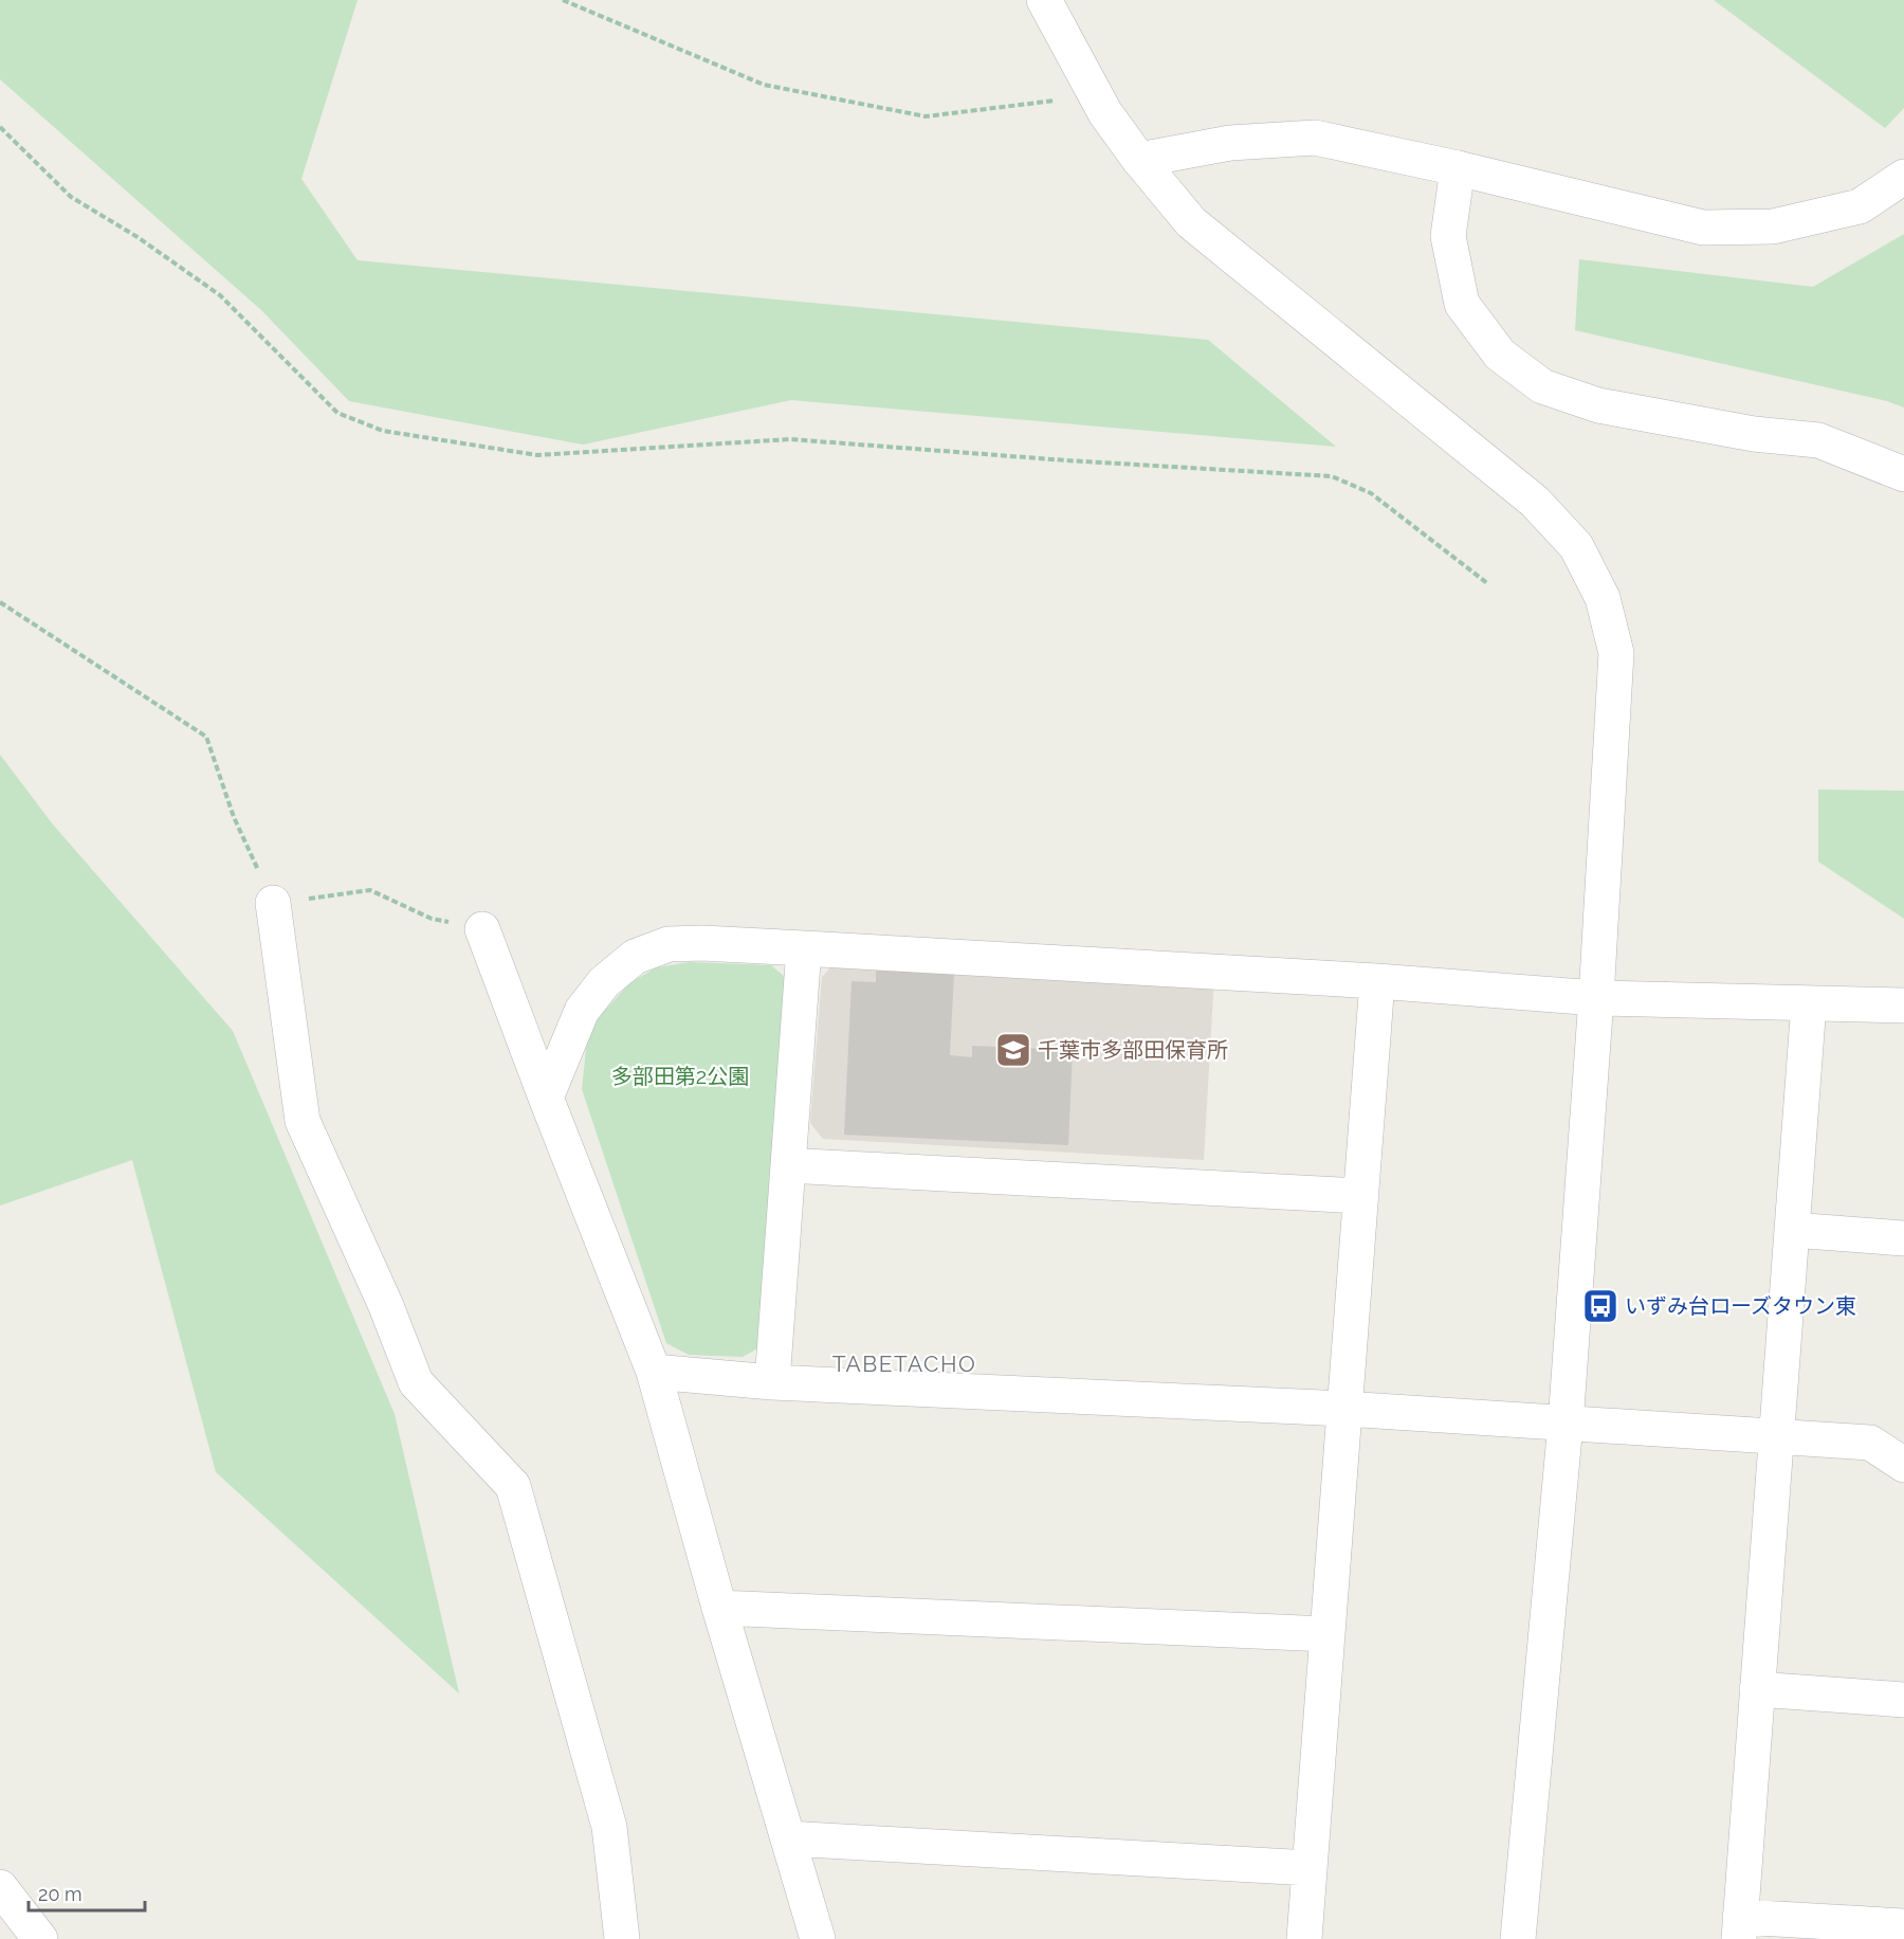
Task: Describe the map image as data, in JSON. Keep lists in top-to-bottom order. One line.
{"districts":["TABETACHO"],"parks":["多部田第2公園"],"places":{"school or university":["千葉市多部田保育所"],"bus stop":["いずみ台ローズタウン東"]},"scale_bar":"20 m"}
